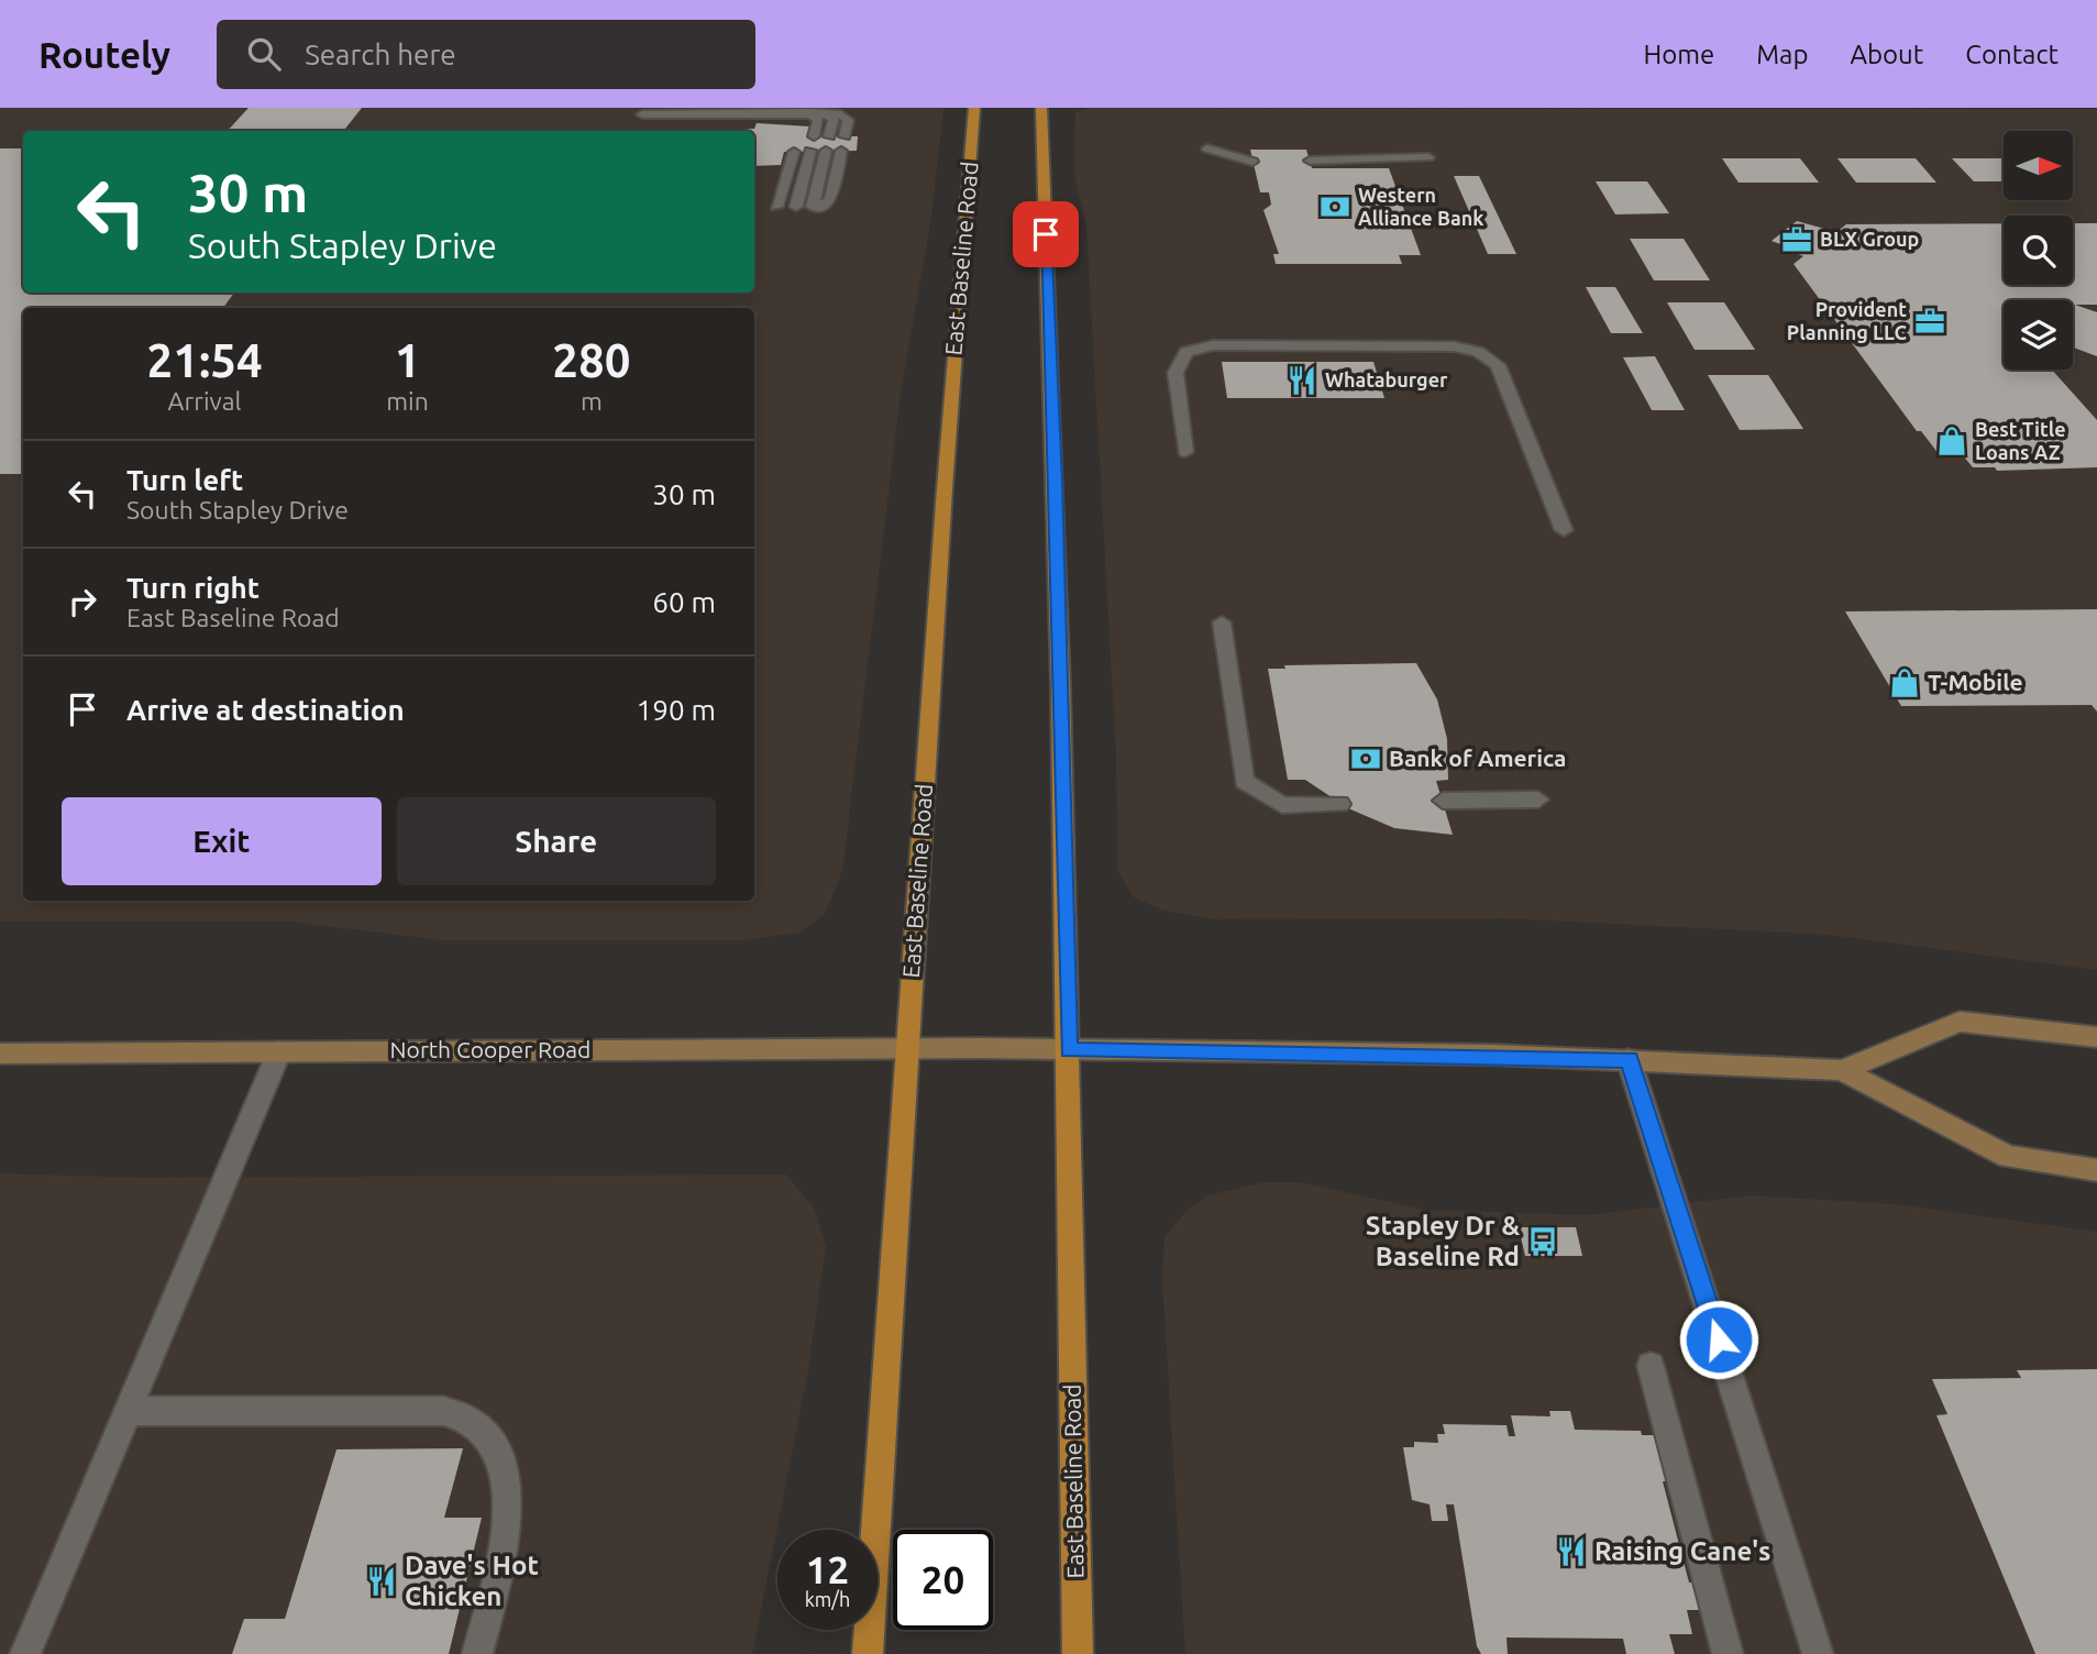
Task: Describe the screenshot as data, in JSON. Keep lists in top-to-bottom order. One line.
{"streets":{"main road":["East Baseline Road","North Cooper Road"]},"crossings":[["East Baseline Road","North Cooper Road"]],"places":{"bank":["Western Alliance Bank","Bank of America"],"office":["BLX Group","Provident Planning LLC"],"restaurant":["Whataburger","Raising Cane's","Dave's Hot Chicken"],"shop":["Best Title Loans AZ","T-Mobile"],"bus stop":["Stapley Dr & Baseline Rd"]},"north":"right","page":{"header":"Routely","search":"Search here","nav":["Home","Map","About","Contact"],"turn":["30 m","South Stapley Drive"],"eta":["21:54","Arrival","1","min","280","m"],"list":[{"name":"Turn left","note":"South Stapley Drive","value":"30 m"},{"name":"Turn right","note":"East Baseline Road","value":"60 m"},{"name":"Arrive at destination","value":"190 m"}],"buttons":["Exit","Share"],"speed":"12 km/h","limit":"20"}}
